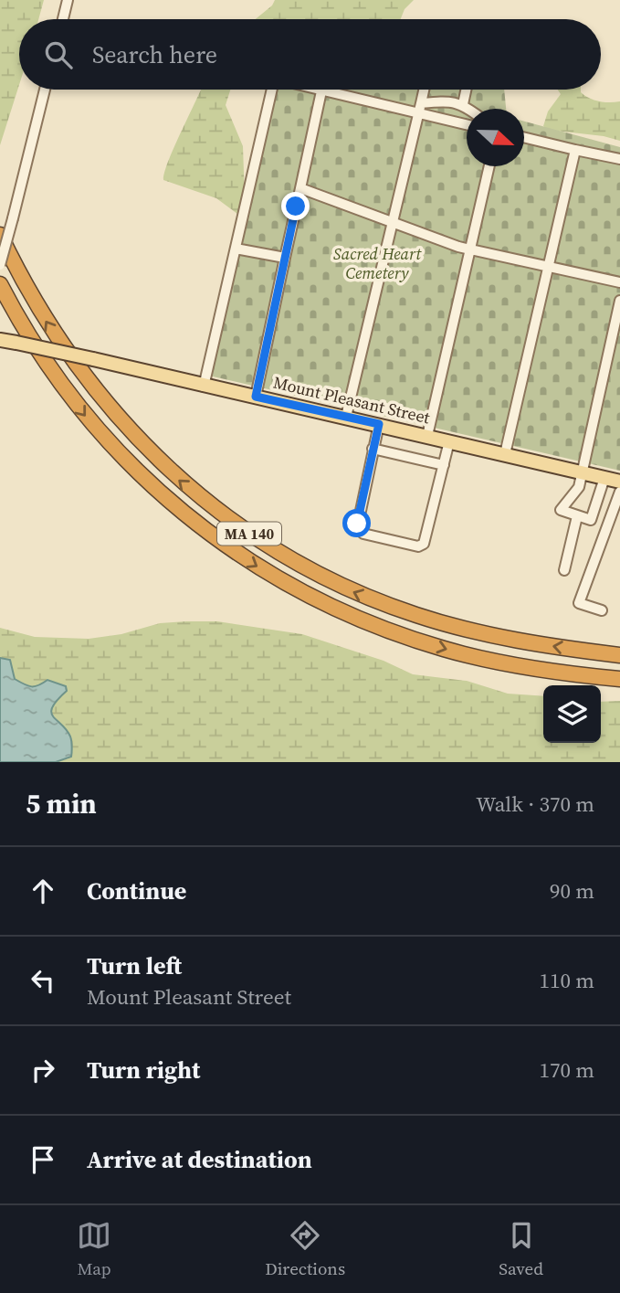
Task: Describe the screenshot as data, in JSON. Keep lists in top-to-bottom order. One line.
{"streets":{"highway":["MA 140"],"main road":["Mount Pleasant Street"]},"parks":["Sacred Heart Cemetery"],"north":"right","page":{"search":"Search here","heading":["5 min","Walk · 370 m"],"list":[["Continue","90 m"],["Turn left","Mount Pleasant Street","110 m"],["Turn right","170 m"],"Arrive at destination"],"nav":["Map","Directions","Saved"]}}
